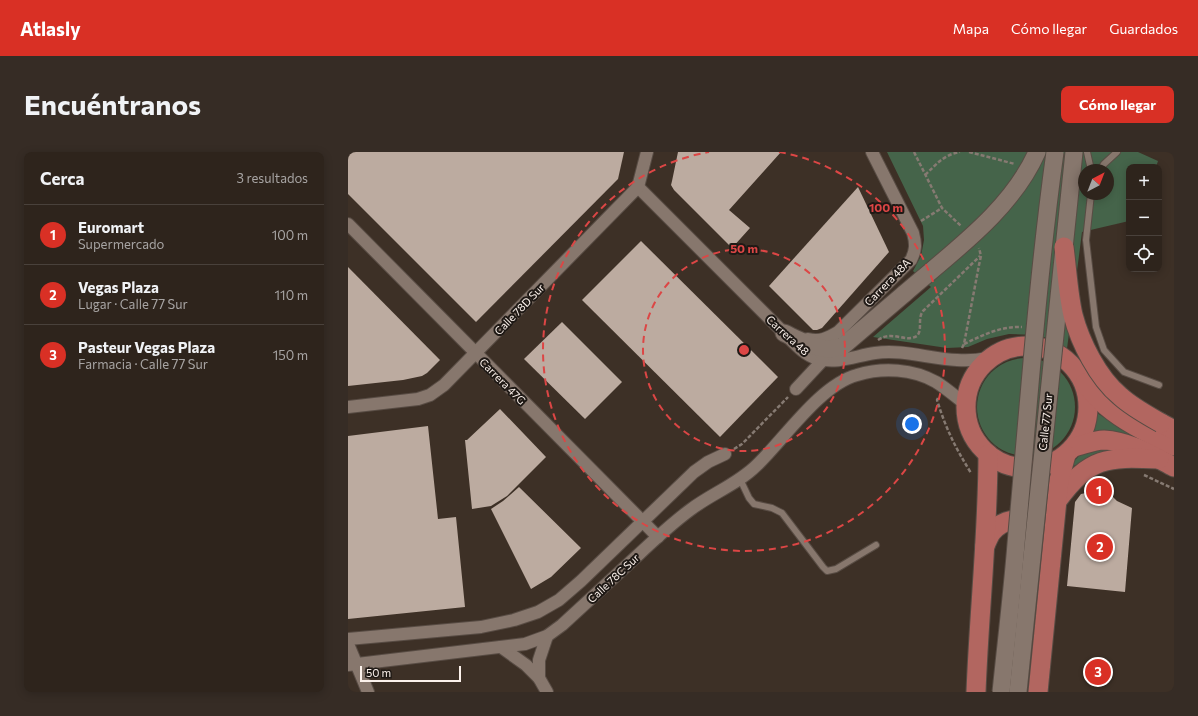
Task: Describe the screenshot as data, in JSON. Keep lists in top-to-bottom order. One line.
{"streets":{"street":["Carrera 48A","Calle 78D Sur","Carrera 48","Carrera 47G","Calle 77 Sur","Calle 78C Sur"]},"crossings":[["Carrera 48A","Carrera 48"],["Calle 78D Sur","Carrera 48"],["Calle 78D Sur","Carrera 47G"],["Carrera 48","Calle 78C Sur"],["Carrera 47G","Calle 78C Sur"]],"scale_bar":"50 m","north":"top right","page":{"header":"Atlasly","nav":["Mapa","Cómo llegar","Guardados"],"buttons":"Cómo llegar","title":"Encuéntranos","heading":["Cerca","3 resultados"],"map_buttons":["+","−"],"list":[{"mark":"1","name":"Euromart","note":"Supermercado","value":"100 m"},{"mark":"2","name":"Vegas Plaza","note":"Lugar · Calle 77 Sur","value":"110 m"},{"mark":"3","name":"Pasteur Vegas Plaza","note":"Farmacia · Calle 77 Sur","value":"150 m"}],"pins":["1","2","3"],"scale":"50 m"},"rings":["100 m","50 m"]}
